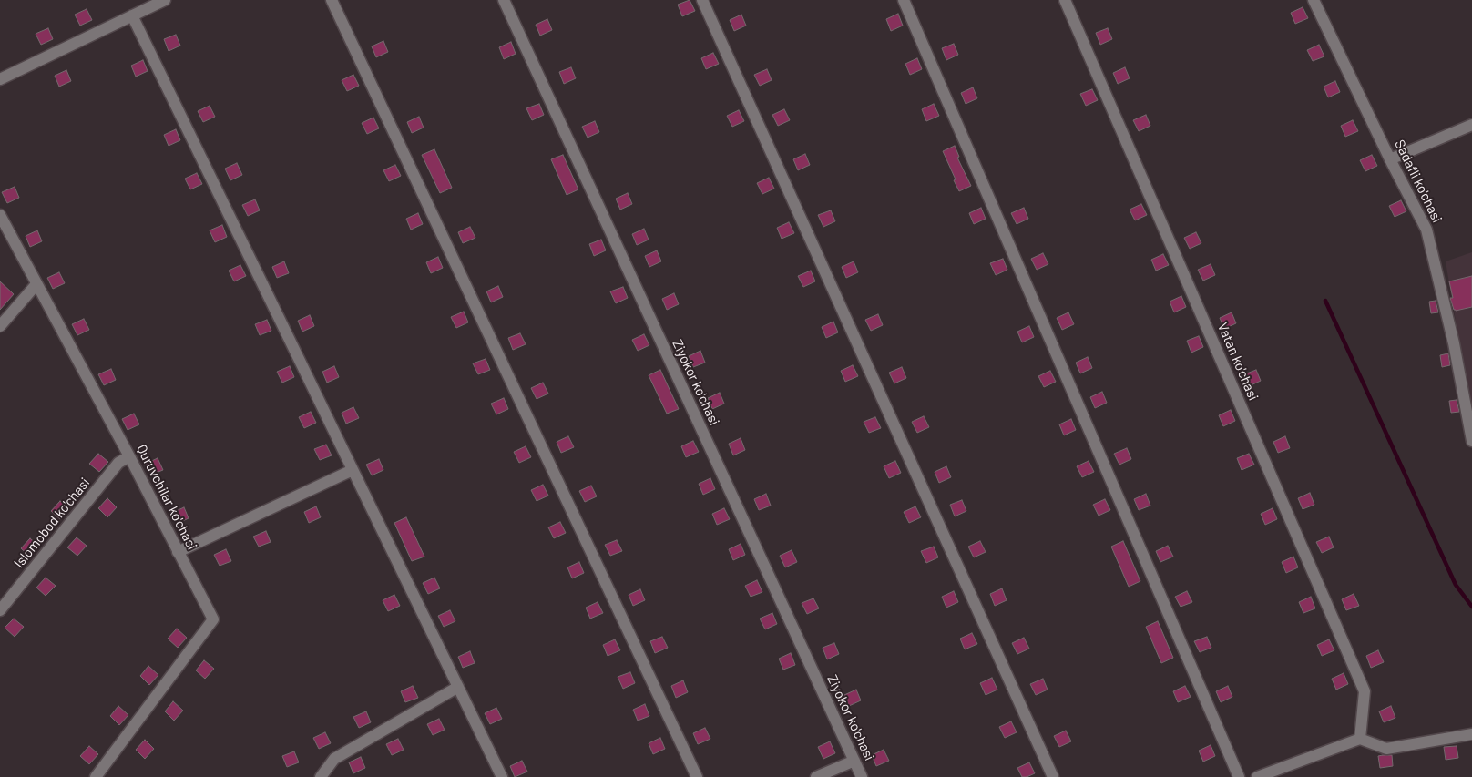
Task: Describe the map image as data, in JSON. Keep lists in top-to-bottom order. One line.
{"streets":{"street":["Sadafli ko'chasi","Vatan ko'chasi","Ziyokor ko'chasi","Quruvchilar ko'chasi","Islomobod ko'chasi"]},"crossings":[["Quruvchilar ko'chasi","Islomobod ko'chasi"]]}
